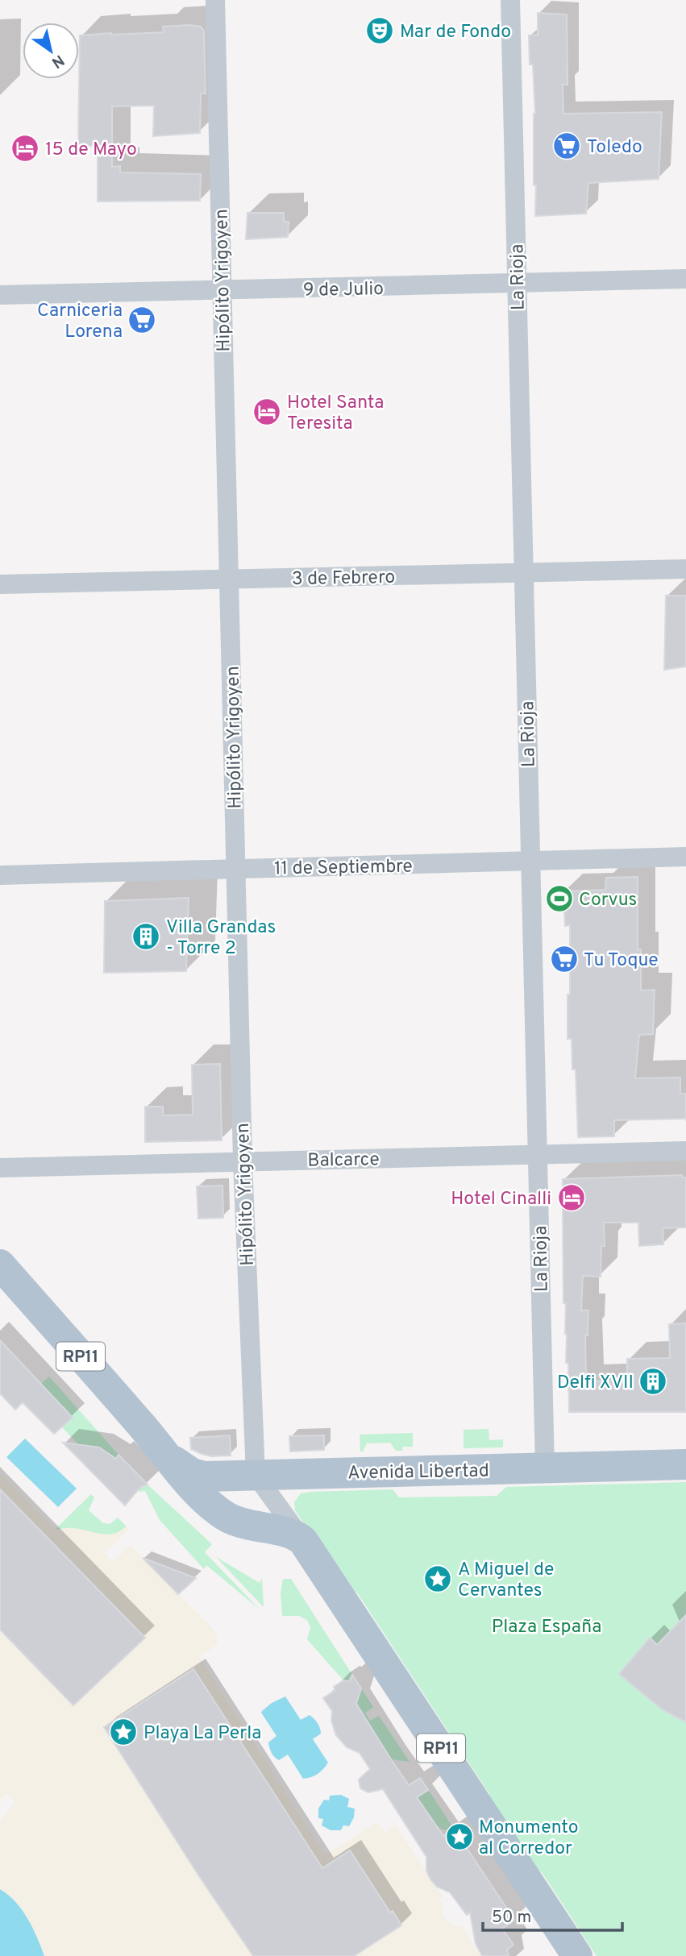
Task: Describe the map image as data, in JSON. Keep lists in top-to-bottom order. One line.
{"streets":{"main road":["RP11","Avenida Libertad"],"street":["La Rioja","Hipólito Yrigoyen","9 de Julio","3 de Febrero","11 de Septiembre","Balcarce"]},"crossings":[["La Rioja","9 de Julio"],["La Rioja","3 de Febrero"],["La Rioja","11 de Septiembre"],["La Rioja","Balcarce"],["La Rioja","Avenida Libertad"],["Hipólito Yrigoyen","9 de Julio"],["Hipólito Yrigoyen","3 de Febrero"],["Hipólito Yrigoyen","11 de Septiembre"],["Hipólito Yrigoyen","Balcarce"],["Hipólito Yrigoyen","Avenida Libertad"],["RP11","Avenida Libertad"]],"parks":["Plaza España"],"places":{"theatre":["Mar de Fondo"],"supermarket":["Toledo","Carniceria Lorena","Tu Toque"],"hotel":["15 de Mayo","Hotel Santa Teresita","Hotel Cinalli"],"sports":["Corvus"],"building":["Villa Grandas - Torre 2","Delfi XVII"],"place":["A Miguel de Cervantes","Playa La Perla","Monumento al Corredor"]},"scale_bar":"50 m","north":"bottom right"}
